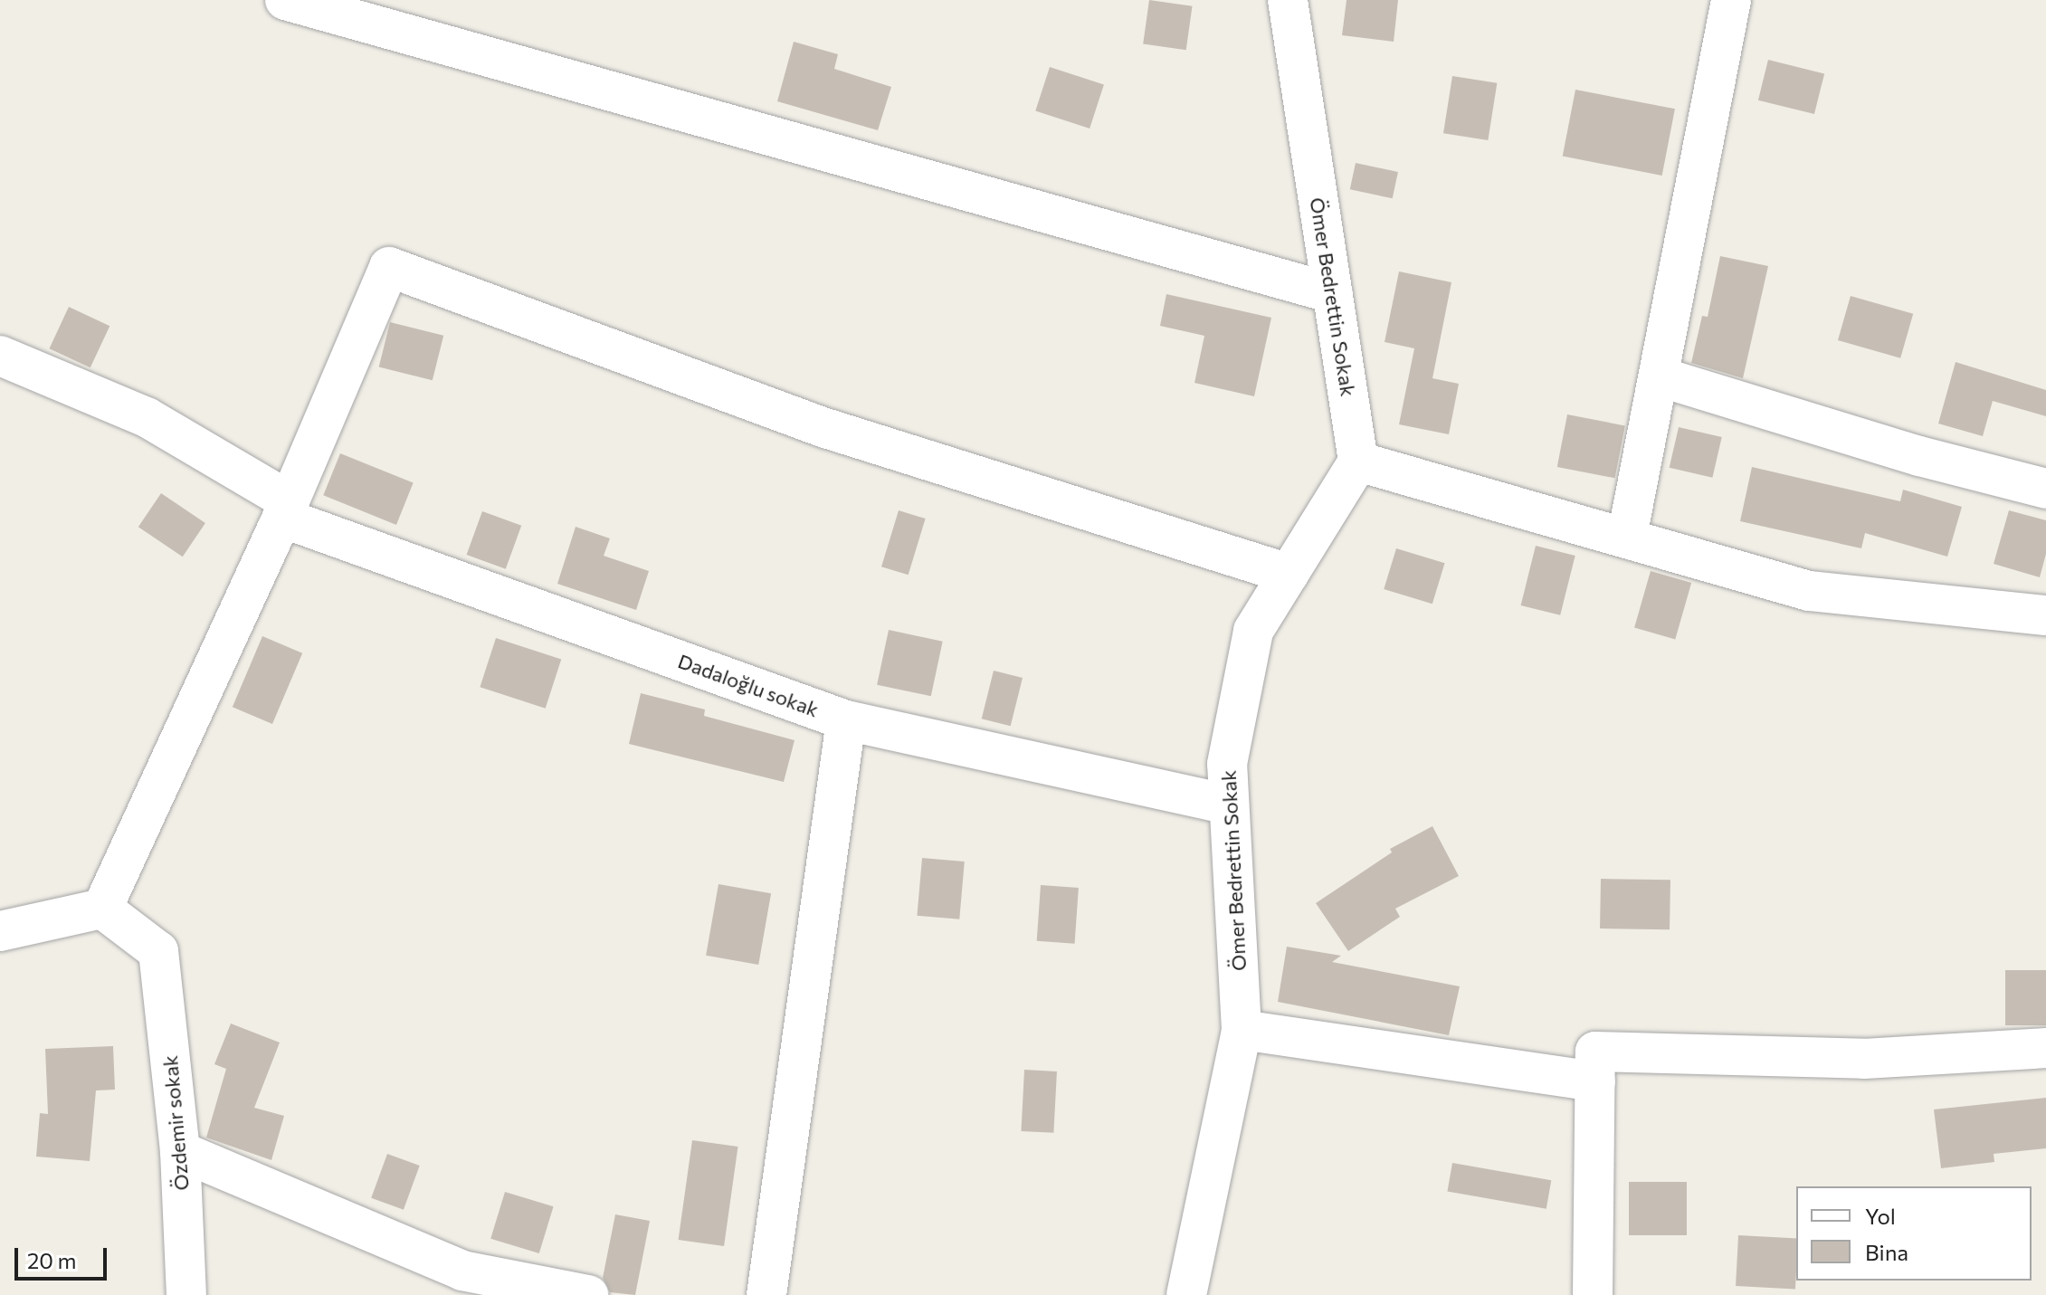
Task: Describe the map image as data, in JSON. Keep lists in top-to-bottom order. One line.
{"streets":{"street":["Ömer Bedrettin Sokak","Dadaloğlu sokak","Özdemir sokak"]},"crossings":[["Ömer Bedrettin Sokak","Dadaloğlu sokak"]],"legend":["Yol","Bina"],"scale_bar":"20 m"}
